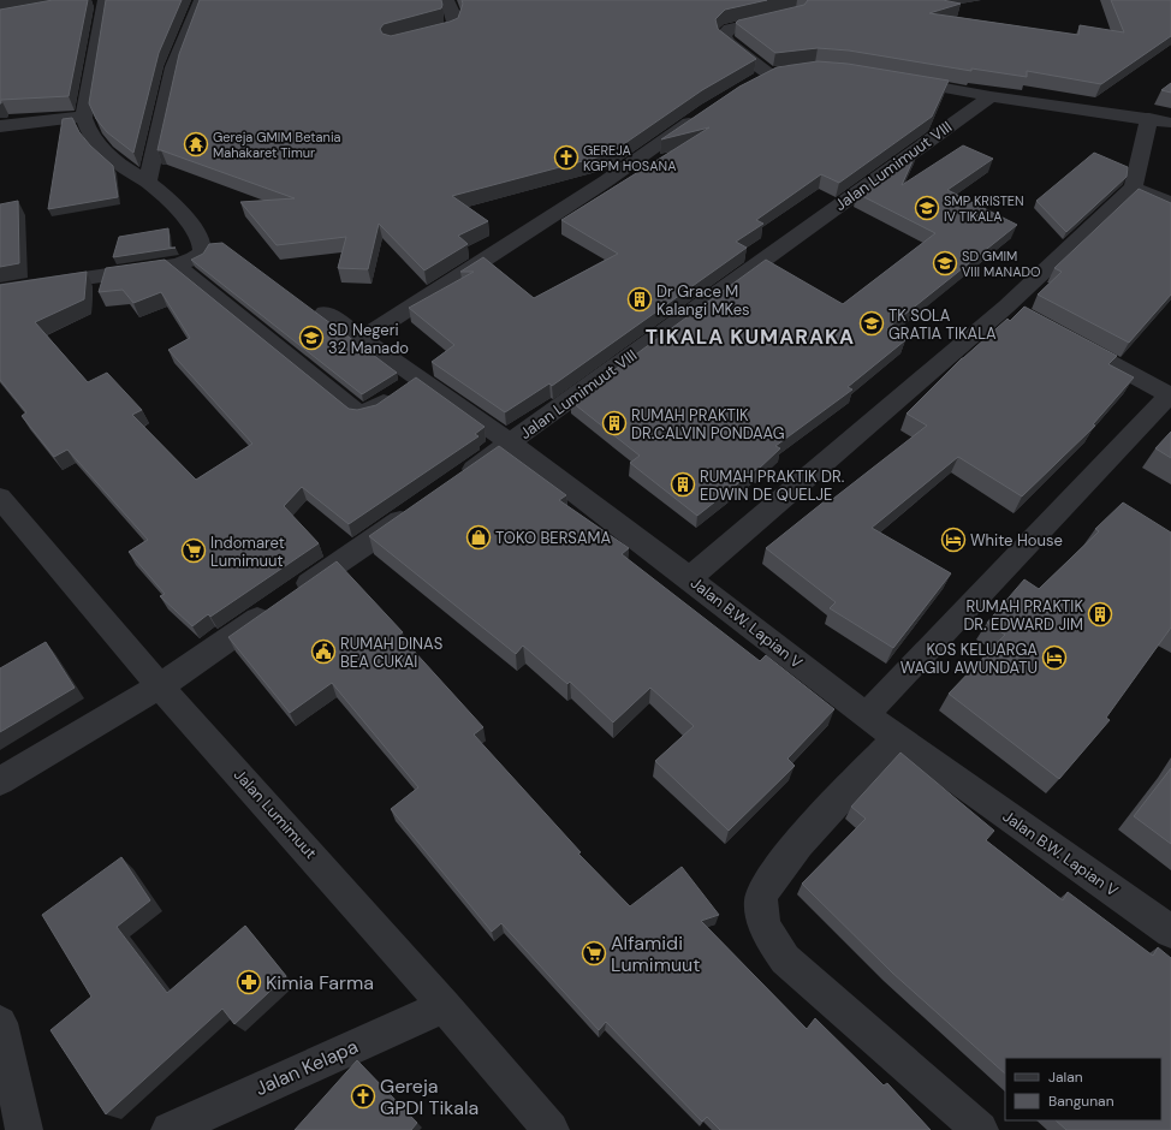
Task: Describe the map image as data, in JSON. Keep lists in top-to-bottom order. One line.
{"streets":{"street":["Jalan Lumimuut VIII","Jalan B.W. Lapian V","Jalan Lumimuut","Jalan Kelapa"]},"crossings":[["Jalan Lumimuut VIII","Jalan B.W. Lapian V"],["Jalan Lumimuut","Jalan Kelapa"]],"districts":["TIKALA KUMARAKA"],"places":{"temple":["Gereja GMIM Betania Mahakaret Timur"],"church":["GEREJA KGPM HOSANA","Gereja GPDI Tikala"],"school or university":["SMP KRISTEN IV TIKALA","SD GMIM VIII MANADO","TK SOLA GRATIA TIKALA","SD Negeri 32 Manado"],"building":["Dr Grace M Kalangi MKes","RUMAH PRAKTIK DR.CALVIN PONDAAG","RUMAH PRAKTIK DR. EDWIN DE QUELJE","RUMAH PRAKTIK DR. EDWARD JIM"],"shop":["TOKO BERSAMA"],"hotel":["White House","KOS KELUARGA WAGIU AWUNDATU"],"supermarket":["Indomaret Lumimuut","Alfamidi Lumimuut"],"public building":["RUMAH DINAS BEA CUKAI"],"pharmacy":["Kimia Farma"]},"legend":["Jalan","Bangunan"]}
